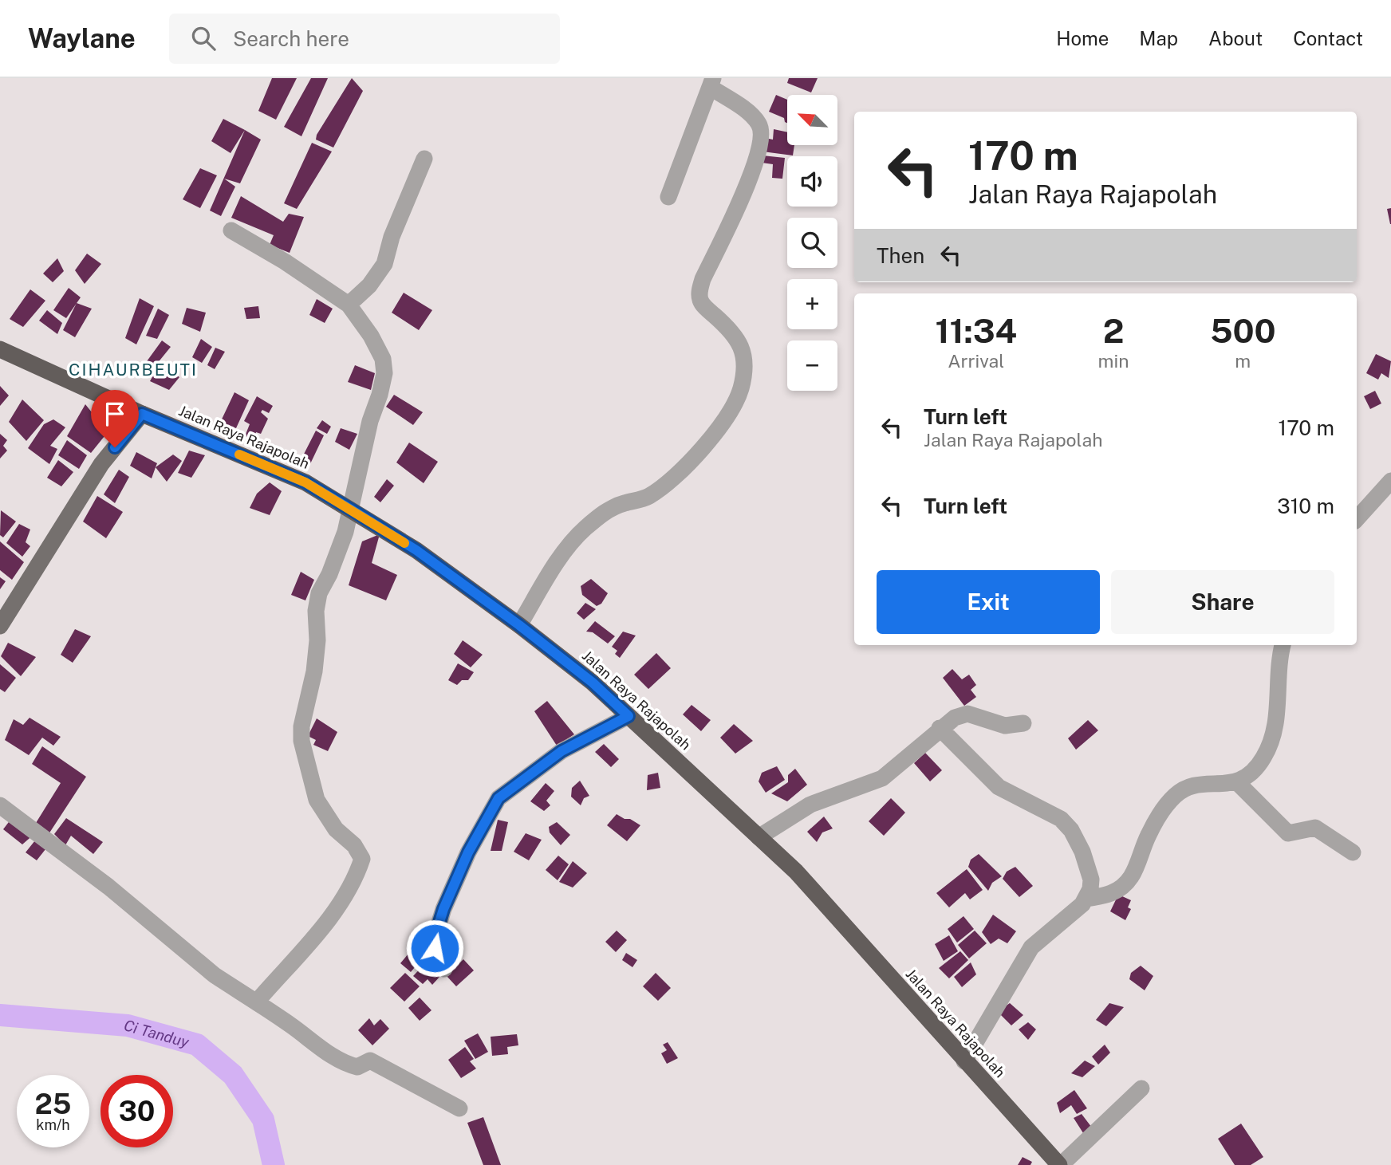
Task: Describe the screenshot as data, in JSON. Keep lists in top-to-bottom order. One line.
{"streets":{"highway":["Jalan Raya Rajapolah"]},"districts":["CIHAURBEUTI"],"water":["Ci Tanduy"],"north":"top left","page":{"header":"Waylane","search":"Search here","nav":["Home","Map","About","Contact"],"map_buttons":["+","−"],"turn":["170 m","Jalan Raya Rajapolah"],"then":"Then","eta":["11:34","Arrival","2","min","500","m"],"list":[{"name":"Turn left","note":"Jalan Raya Rajapolah","value":"170 m"},{"name":"Turn left","value":"310 m"}],"buttons":["Exit","Share"],"speed":"25 km/h","limit":"30"}}
